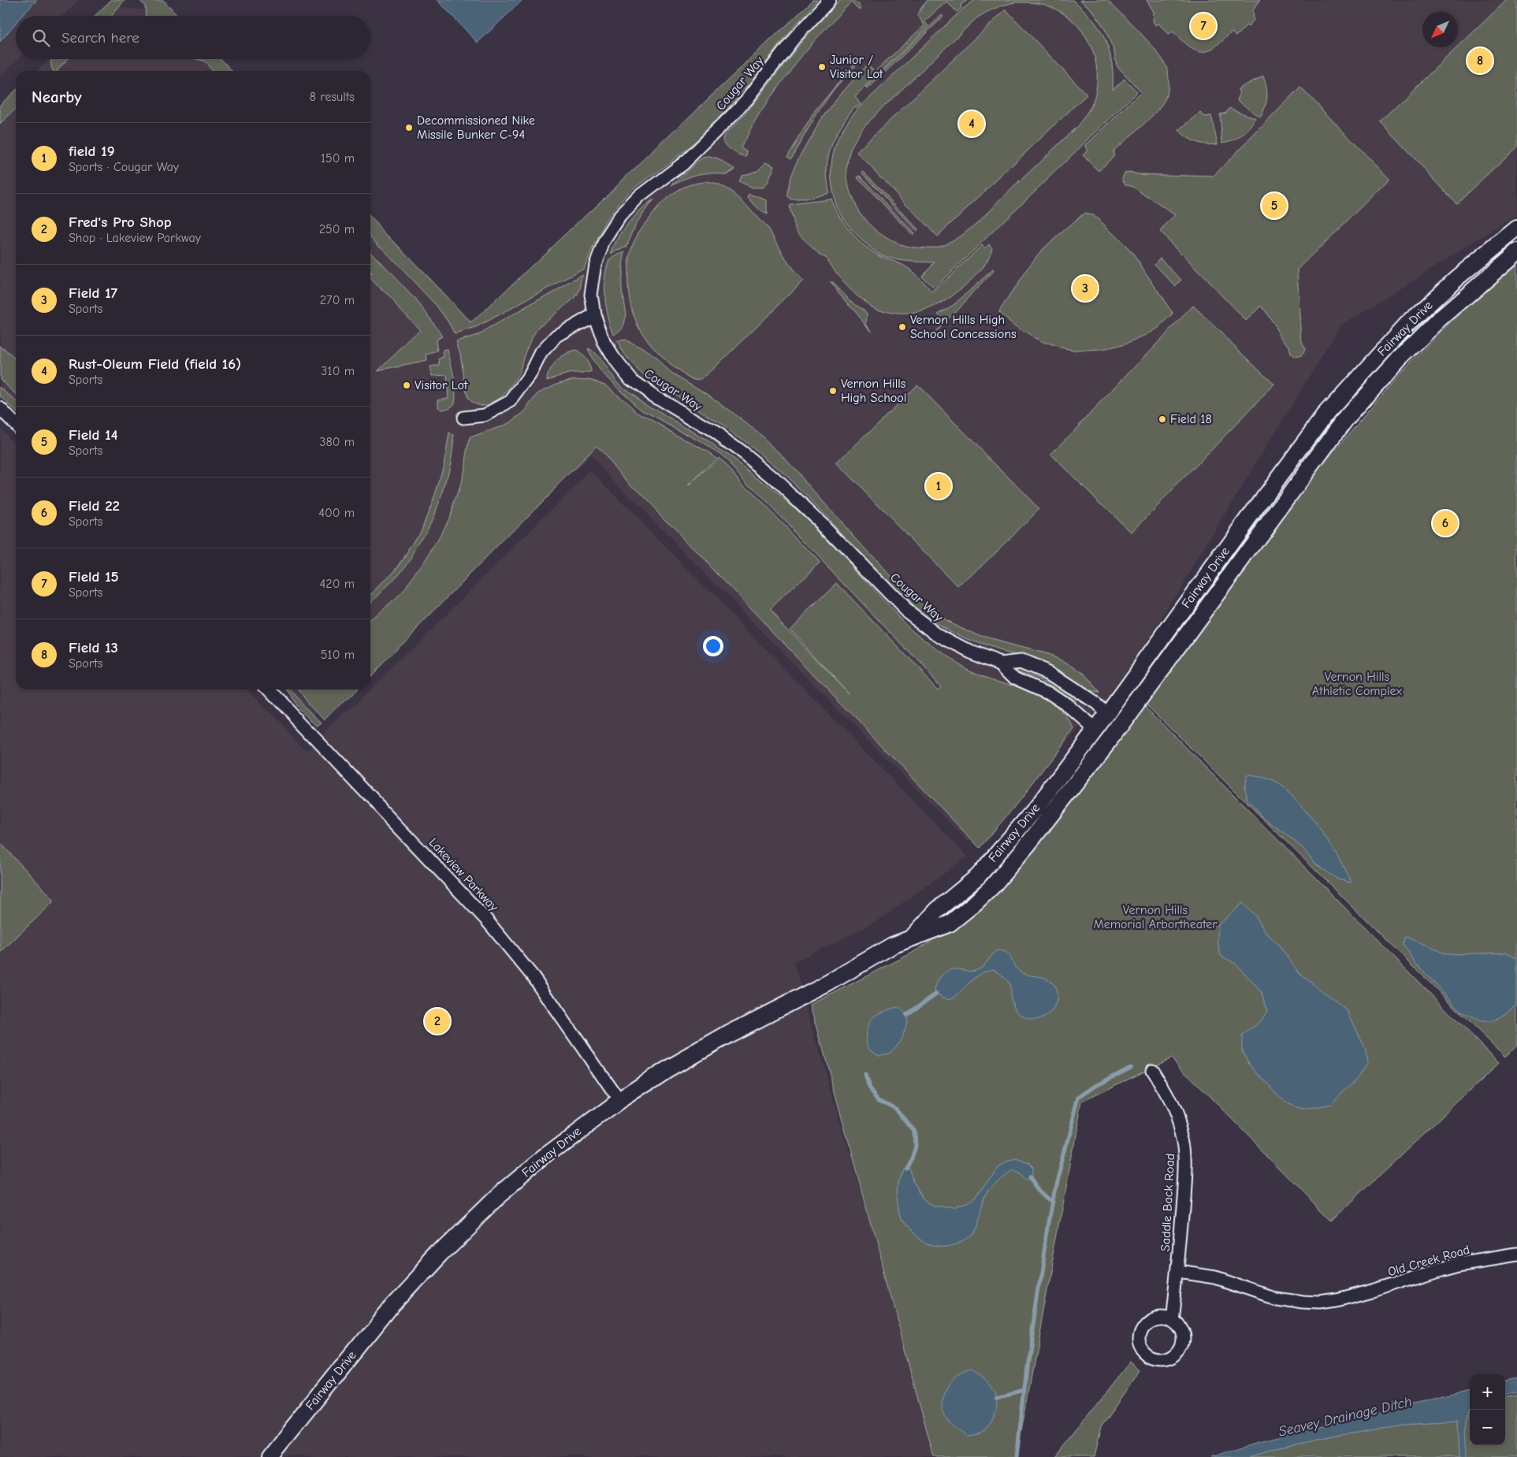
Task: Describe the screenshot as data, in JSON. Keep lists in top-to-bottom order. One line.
{"streets":{"main road":["Fairway Drive"],"street":["Cougar Way","Lakeview Parkway","Saddle Back Road","Old Creek Road"]},"crossings":[["Cougar Way","Fairway Drive"],["Fairway Drive","Lakeview Parkway"],["Saddle Back Road","Old Creek Road"]],"water":["Seavey Drainage Ditch"],"parks":["Vernon Hills Athletic Complex","Vernon Hills Memorial Arbortheater"],"places":["Junior / Visitor Lot","Decommissioned Nike Missile Bunker C-94","Vernon Hills High School Concessions","Visitor Lot","Vernon Hills High School","Field 18"],"north":"bottom left","page":{"pins":["7","8","4","5","3","1","6","2"],"search":"Search here","heading":["Nearby","8 results"],"list":[{"mark":"1","name":"field 19","note":"Sports · Cougar Way","value":"150 m"},{"mark":"2","name":"Fred's Pro Shop","note":"Shop · Lakeview Parkway","value":"250 m"},{"mark":"3","name":"Field 17","note":"Sports","value":"270 m"},{"mark":"4","name":"Rust-Oleum Field (field 16)","note":"Sports","value":"310 m"},{"mark":"5","name":"Field 14","note":"Sports","value":"380 m"},{"mark":"6","name":"Field 22","note":"Sports","value":"400 m"},{"mark":"7","name":"Field 15","note":"Sports","value":"420 m"},{"mark":"8","name":"Field 13","note":"Sports","value":"510 m"}],"map_buttons":["+","−"]}}
